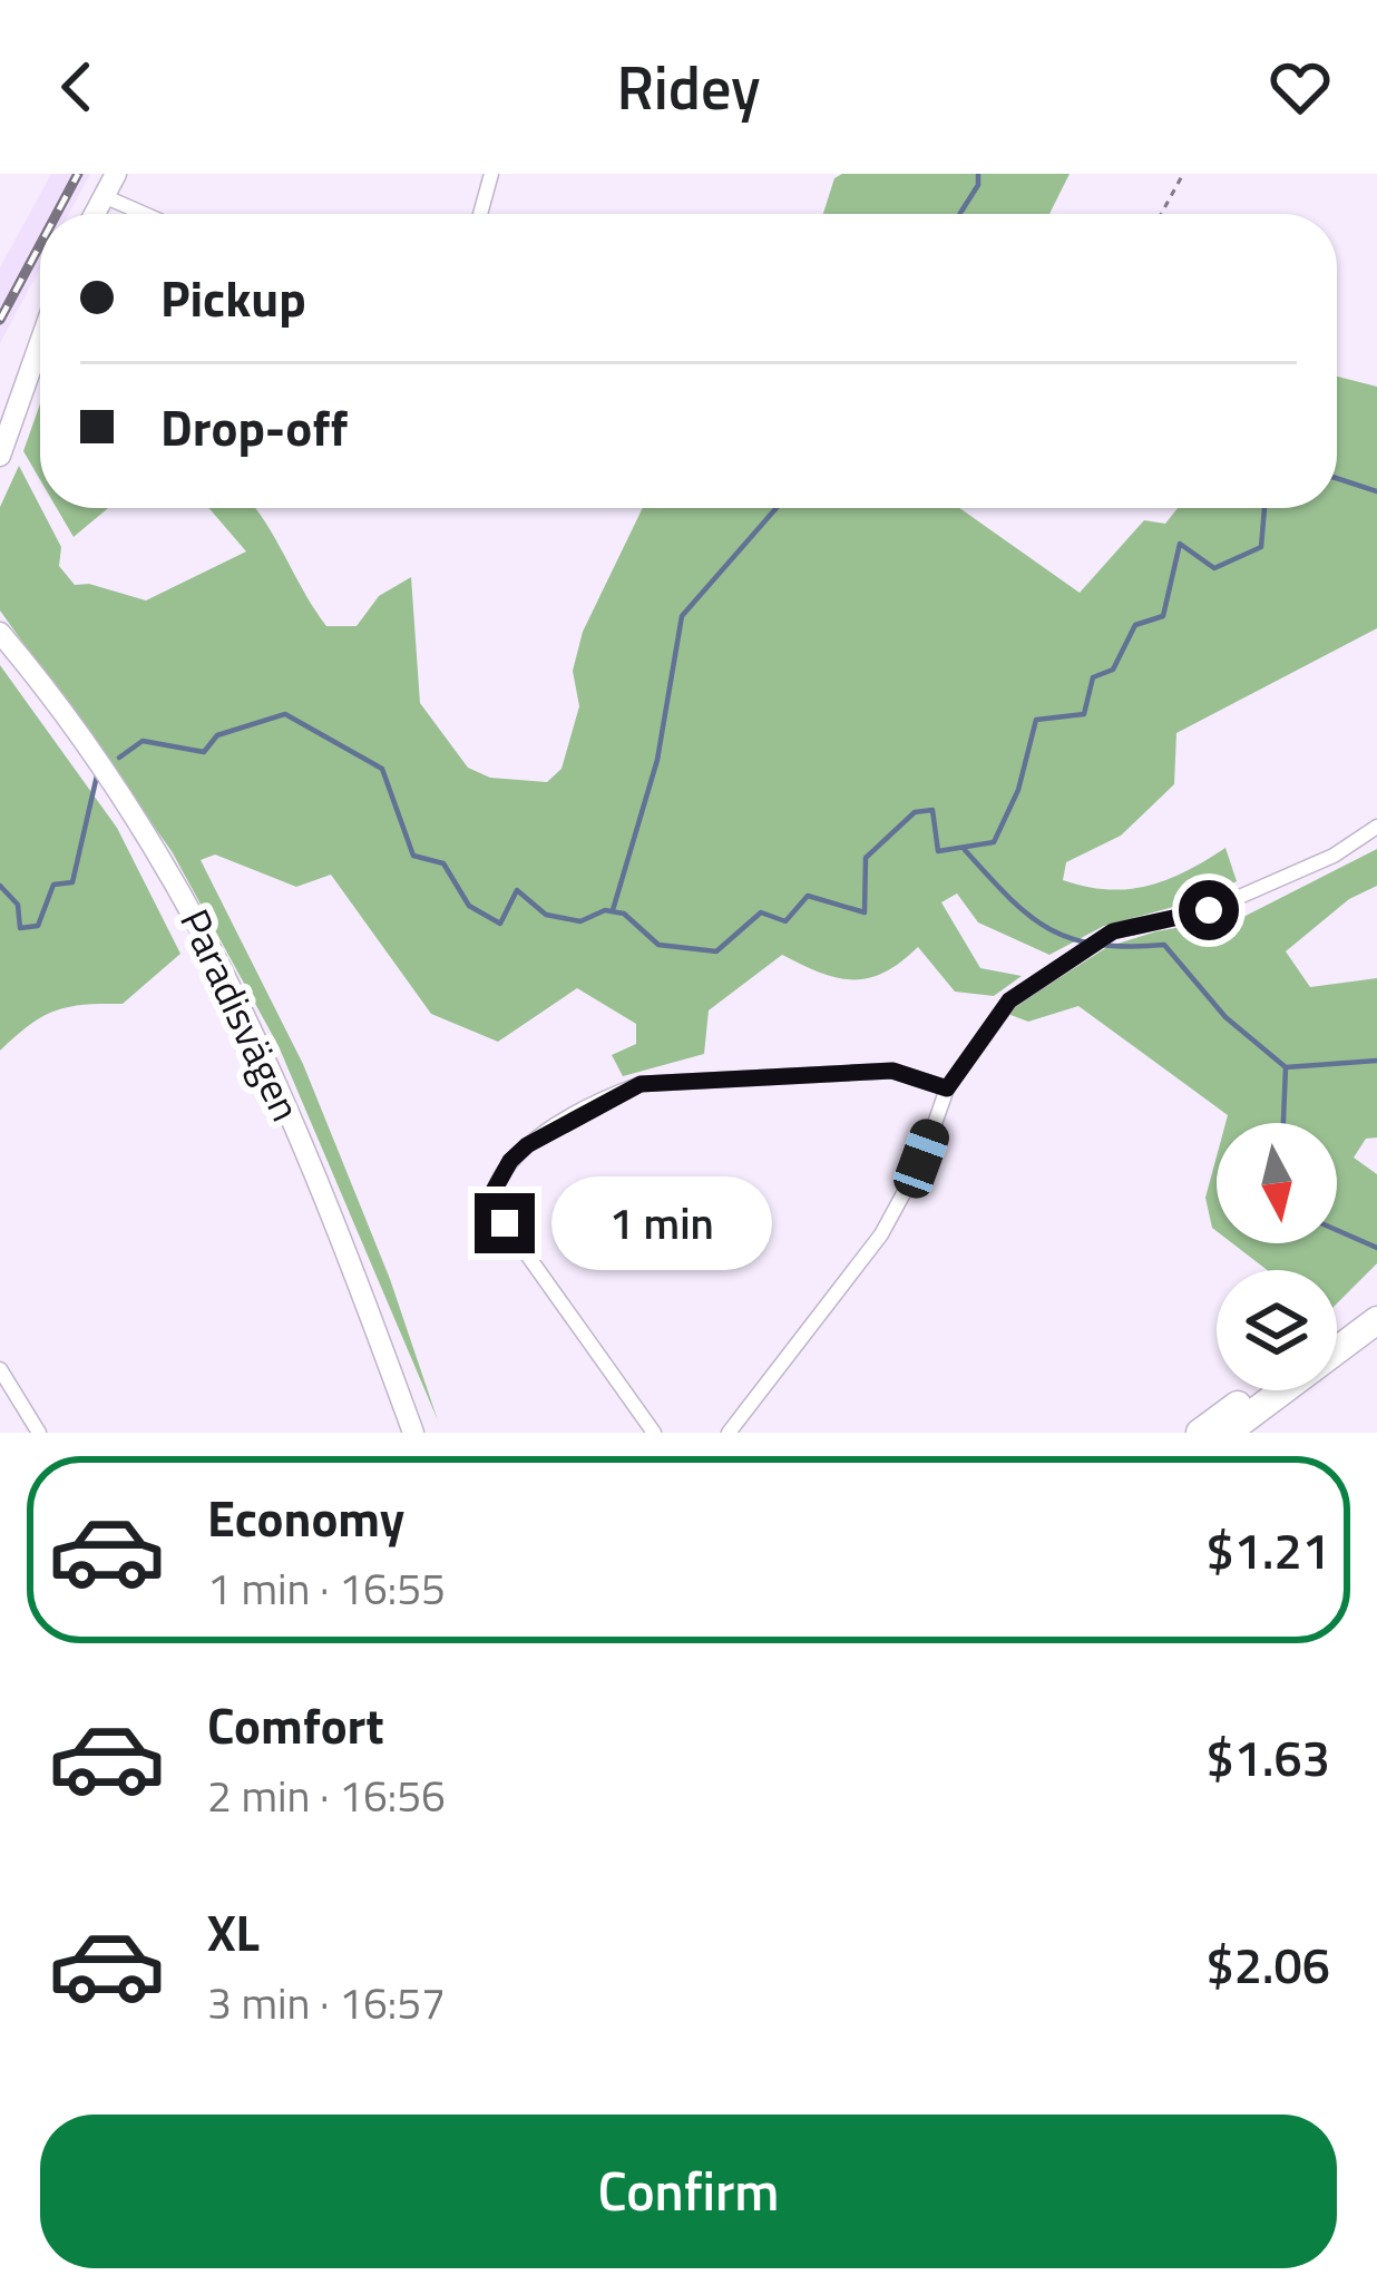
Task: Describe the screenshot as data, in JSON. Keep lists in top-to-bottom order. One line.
{"streets":{"street":["Paradisvägen"]},"north":"bottom","page":{"header":"Ridey","banner":["Pickup","Drop-off"],"bubble":"1 min","list":[{"name":"Economy","note":"1 min · 16:55","value":"$1.21"},{"name":"Comfort","note":"2 min · 16:56","value":"$1.63"},{"name":"XL","note":"3 min · 16:57","value":"$2.06"}],"buttons":"Confirm"}}
